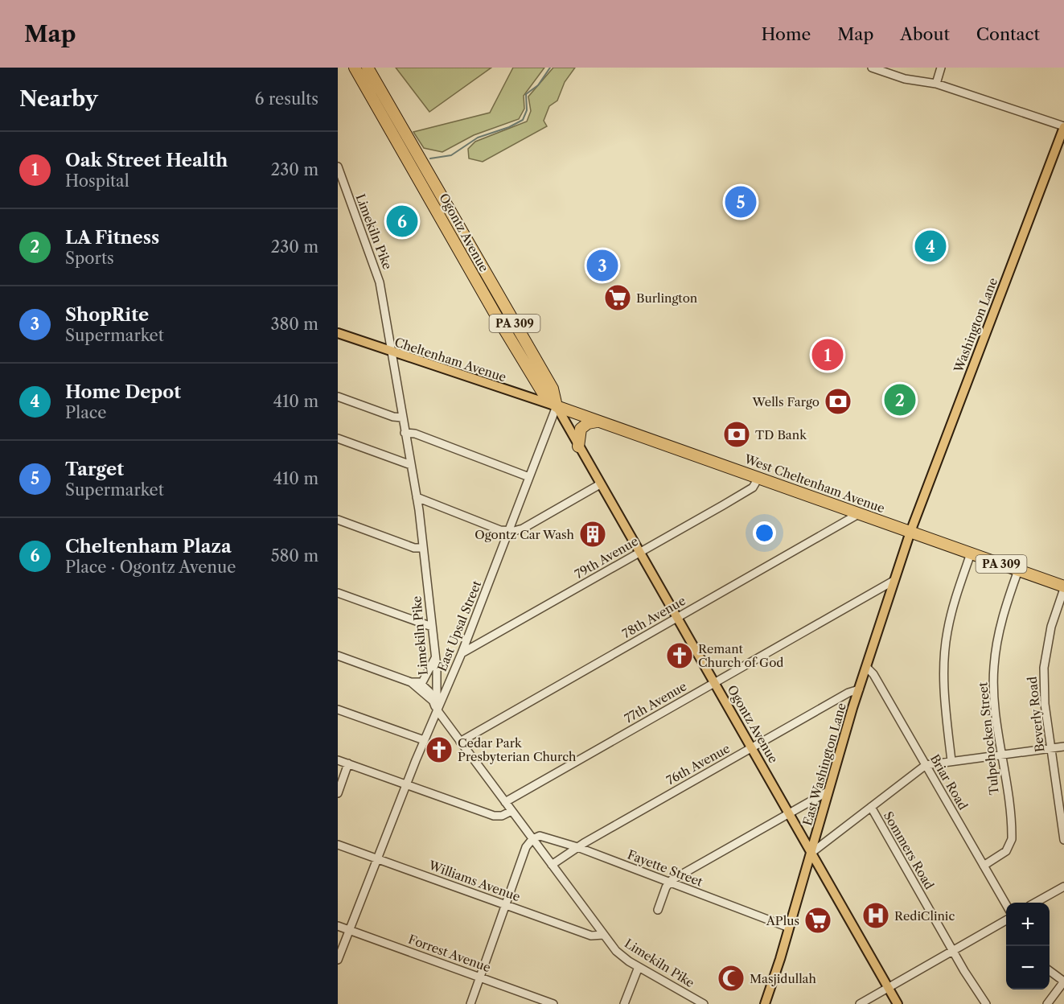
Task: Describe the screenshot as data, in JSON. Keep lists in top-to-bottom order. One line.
{"streets":{"highway":["Ogontz Avenue","PA 309","West Cheltenham Avenue"],"main road":["Washington Lane","Cheltenham Avenue","East Washington Lane"],"street":["Limekiln Pike","79th Avenue","78th Avenue","East Upsal Street","77th Avenue","Beverly Road","Tulpehocken Street","76th Avenue","Briar Road","Sommers Road","Fayette Street","Williams Avenue","Forrest Avenue"]},"crossings":[["Limekiln Pike","Cheltenham Avenue"],["Limekiln Pike","78th Avenue"],["Limekiln Pike","East Upsal Street"],["Limekiln Pike","77th Avenue"],["Limekiln Pike","76th Avenue"],["Limekiln Pike","Fayette Street"],["Limekiln Pike","Williams Avenue"],["Ogontz Avenue","Cheltenham Avenue"],["Ogontz Avenue","West Cheltenham Avenue"],["Ogontz Avenue","79th Avenue"],["Ogontz Avenue","78th Avenue"],["Ogontz Avenue","East Upsal Street"],["Ogontz Avenue","77th Avenue"],["Ogontz Avenue","76th Avenue"],["Ogontz Avenue","East Washington Lane"],["Washington Lane","West Cheltenham Avenue"],["Washington Lane","East Washington Lane"],["Cheltenham Avenue","West Cheltenham Avenue"],["Cheltenham Avenue","East Upsal Street"],["West Cheltenham Avenue","79th Avenue"],["West Cheltenham Avenue","78th Avenue"],["West Cheltenham Avenue","East Upsal Street"],["West Cheltenham Avenue","Beverly Road"],["West Cheltenham Avenue","Tulpehocken Street"],["West Cheltenham Avenue","East Washington Lane"],["79th Avenue","East Upsal Street"],["East Upsal Street","Williams Avenue"],["East Upsal Street","Forrest Avenue"],["77th Avenue","East Washington Lane"],["Tulpehocken Street","Briar Road"],["76th Avenue","East Washington Lane"],["76th Avenue","Fayette Street"],["East Washington Lane","Briar Road"],["East Washington Lane","Fayette Street"]],"places":{"supermarket":["Burlington","APlus"],"bank":["Wells Fargo","TD Bank"],"building":["Ogontz Car Wash"],"church":["Remant Church of God","Cedar Park Presbyterian Church"],"hospital":["RediClinic"],"mosque":["Masjidullah"]},"page":{"header":"Map","nav":["Home","Map","About","Contact"],"heading":["Nearby","6 results"],"list":[{"mark":"1","name":"Oak Street Health","note":"Hospital","value":"230 m"},{"mark":"2","name":"LA Fitness","note":"Sports","value":"230 m"},{"mark":"3","name":"ShopRite","note":"Supermarket","value":"380 m"},{"mark":"4","name":"Home Depot","note":"Place","value":"410 m"},{"mark":"5","name":"Target","note":"Supermarket","value":"410 m"},{"mark":"6","name":"Cheltenham Plaza","note":"Place · Ogontz Avenue","value":"580 m"}],"pins":["5","6","4","3","1","2"],"map_buttons":["+","−"]}}
